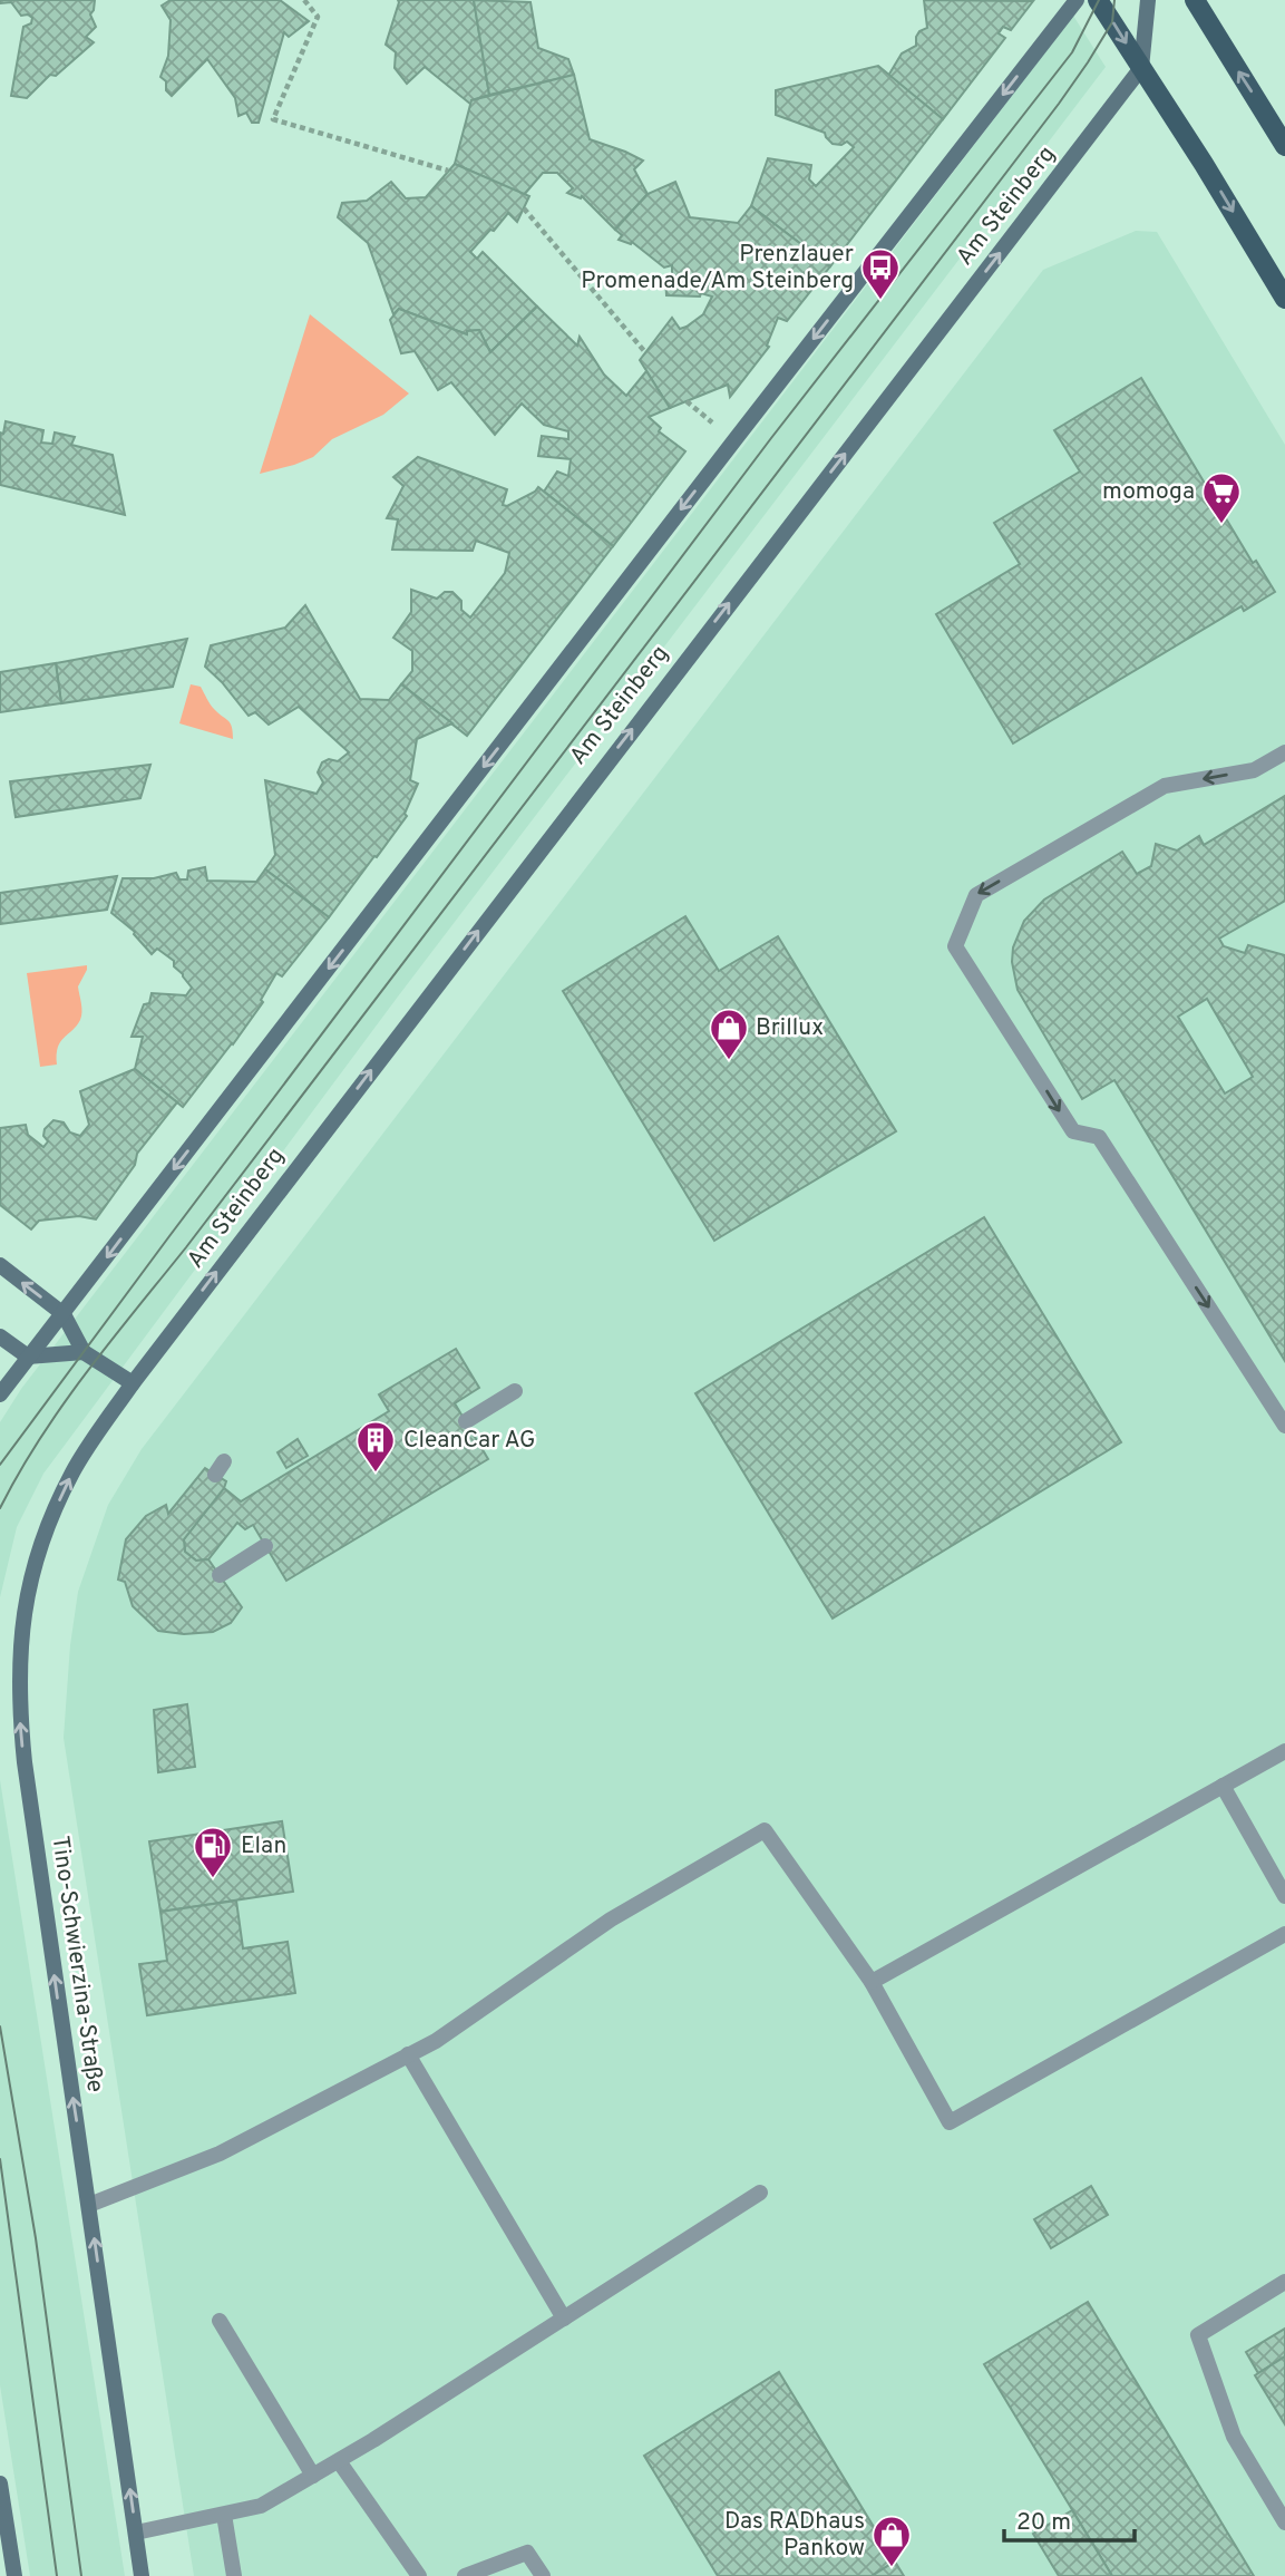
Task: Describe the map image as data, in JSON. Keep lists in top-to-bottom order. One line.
{"streets":{"main road":["Am Steinberg","Tino-Schwierzina-Straße"]},"crossings":[["Am Steinberg","Tino-Schwierzina-Straße"]],"one_way":["Tino-Schwierzina-Straße"],"places":{"bus stop":["Prenzlauer Promenade/Am Steinberg"],"supermarket":["momoga"],"shop":["Brillux","Das RADhaus Pankow"],"building":["CleanCar AG"],"fuel station":["Elan"]},"scale_bar":"20 m"}
